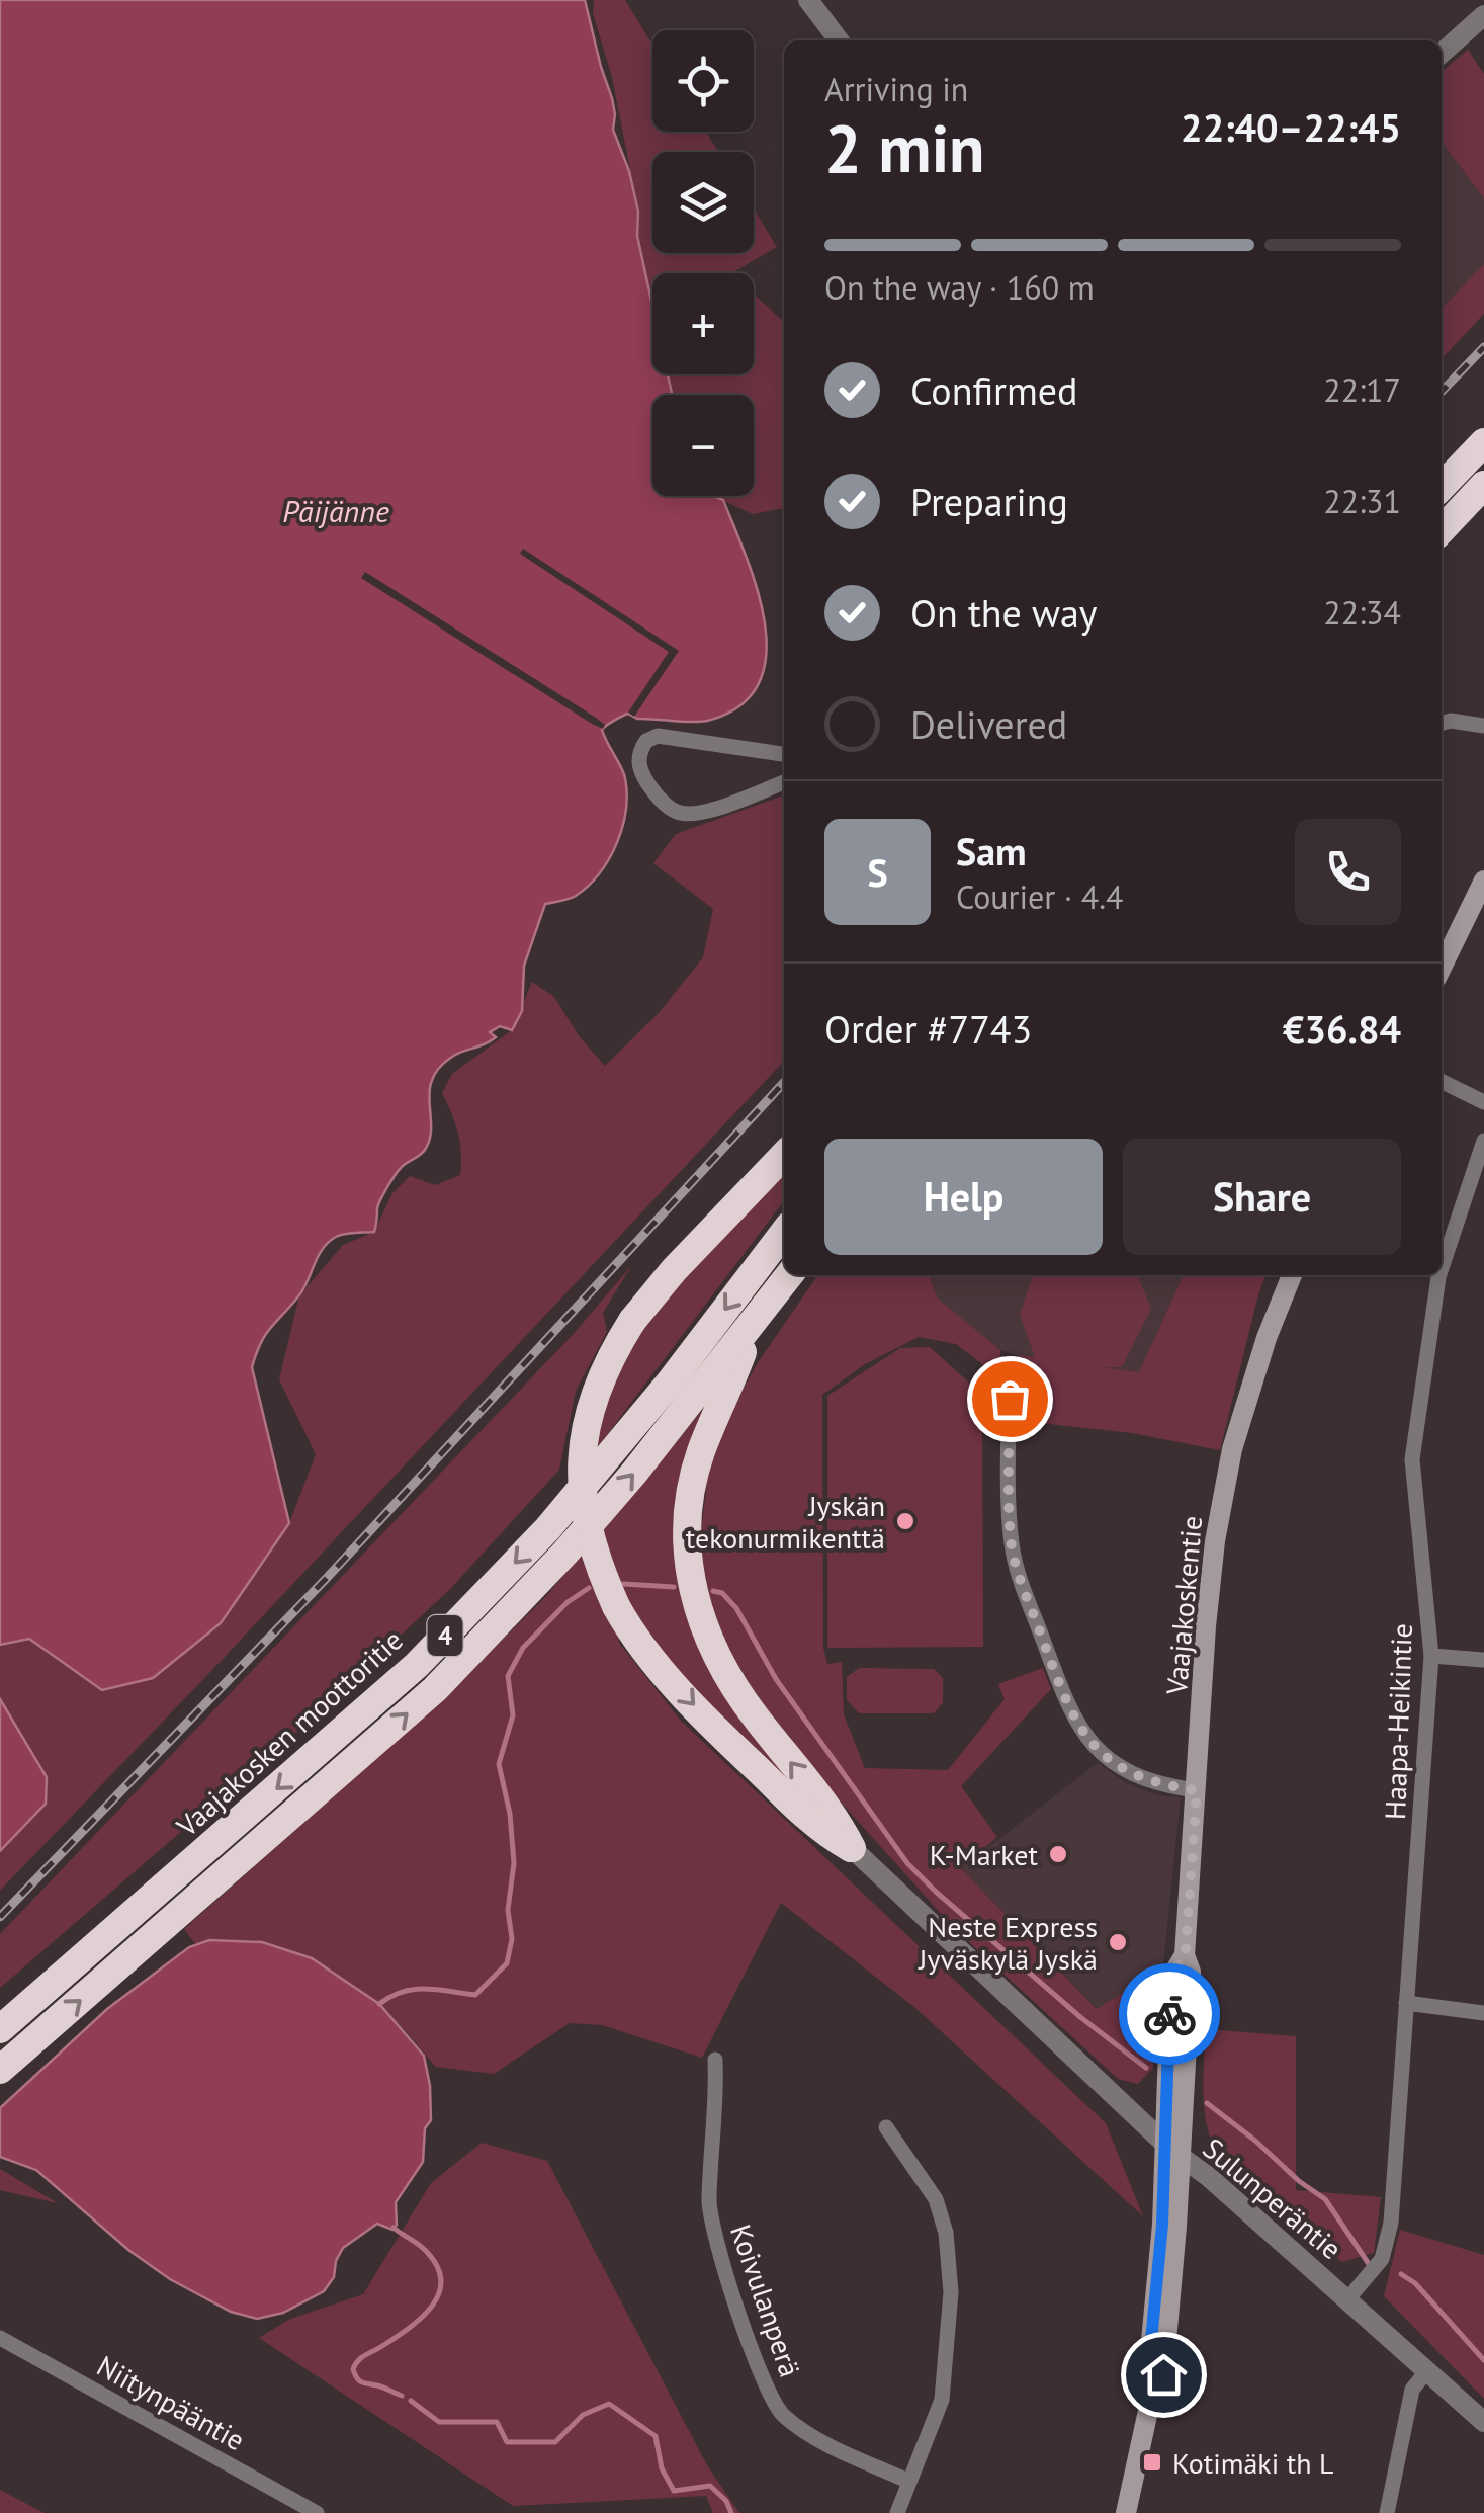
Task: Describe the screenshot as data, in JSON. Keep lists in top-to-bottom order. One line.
{"streets":{"highway":["4","Vaajakosken moottoritie"],"main road":["Vaajakoskentie"],"street":["Haapa-Heikintie","Sulunperäntie","Koivulanperä","Niitynpääntie"]},"crossings":[["Vaajakoskentie","Sulunperäntie"],["Haapa-Heikintie","Sulunperäntie"]],"water":["Päijänne"],"places":{"other":["Jyskän tekonurmikenttä","K-Market","Neste Express Jyväskylä Jyskä"],"transit":["Kotimäki th L"]},"page":{"map_buttons":["+","−"],"heading":["2 min","Arriving in","22:40–22:45"],"panel":["Sam","Courier · 4.4","Order #7743","€36.84"],"bar":"On the way · 160 m","list":[["Confirmed","22:17"],["Preparing","22:31"],["On the way","22:34"],"Delivered"],"round":"S","buttons":["Help","Share"]}}
